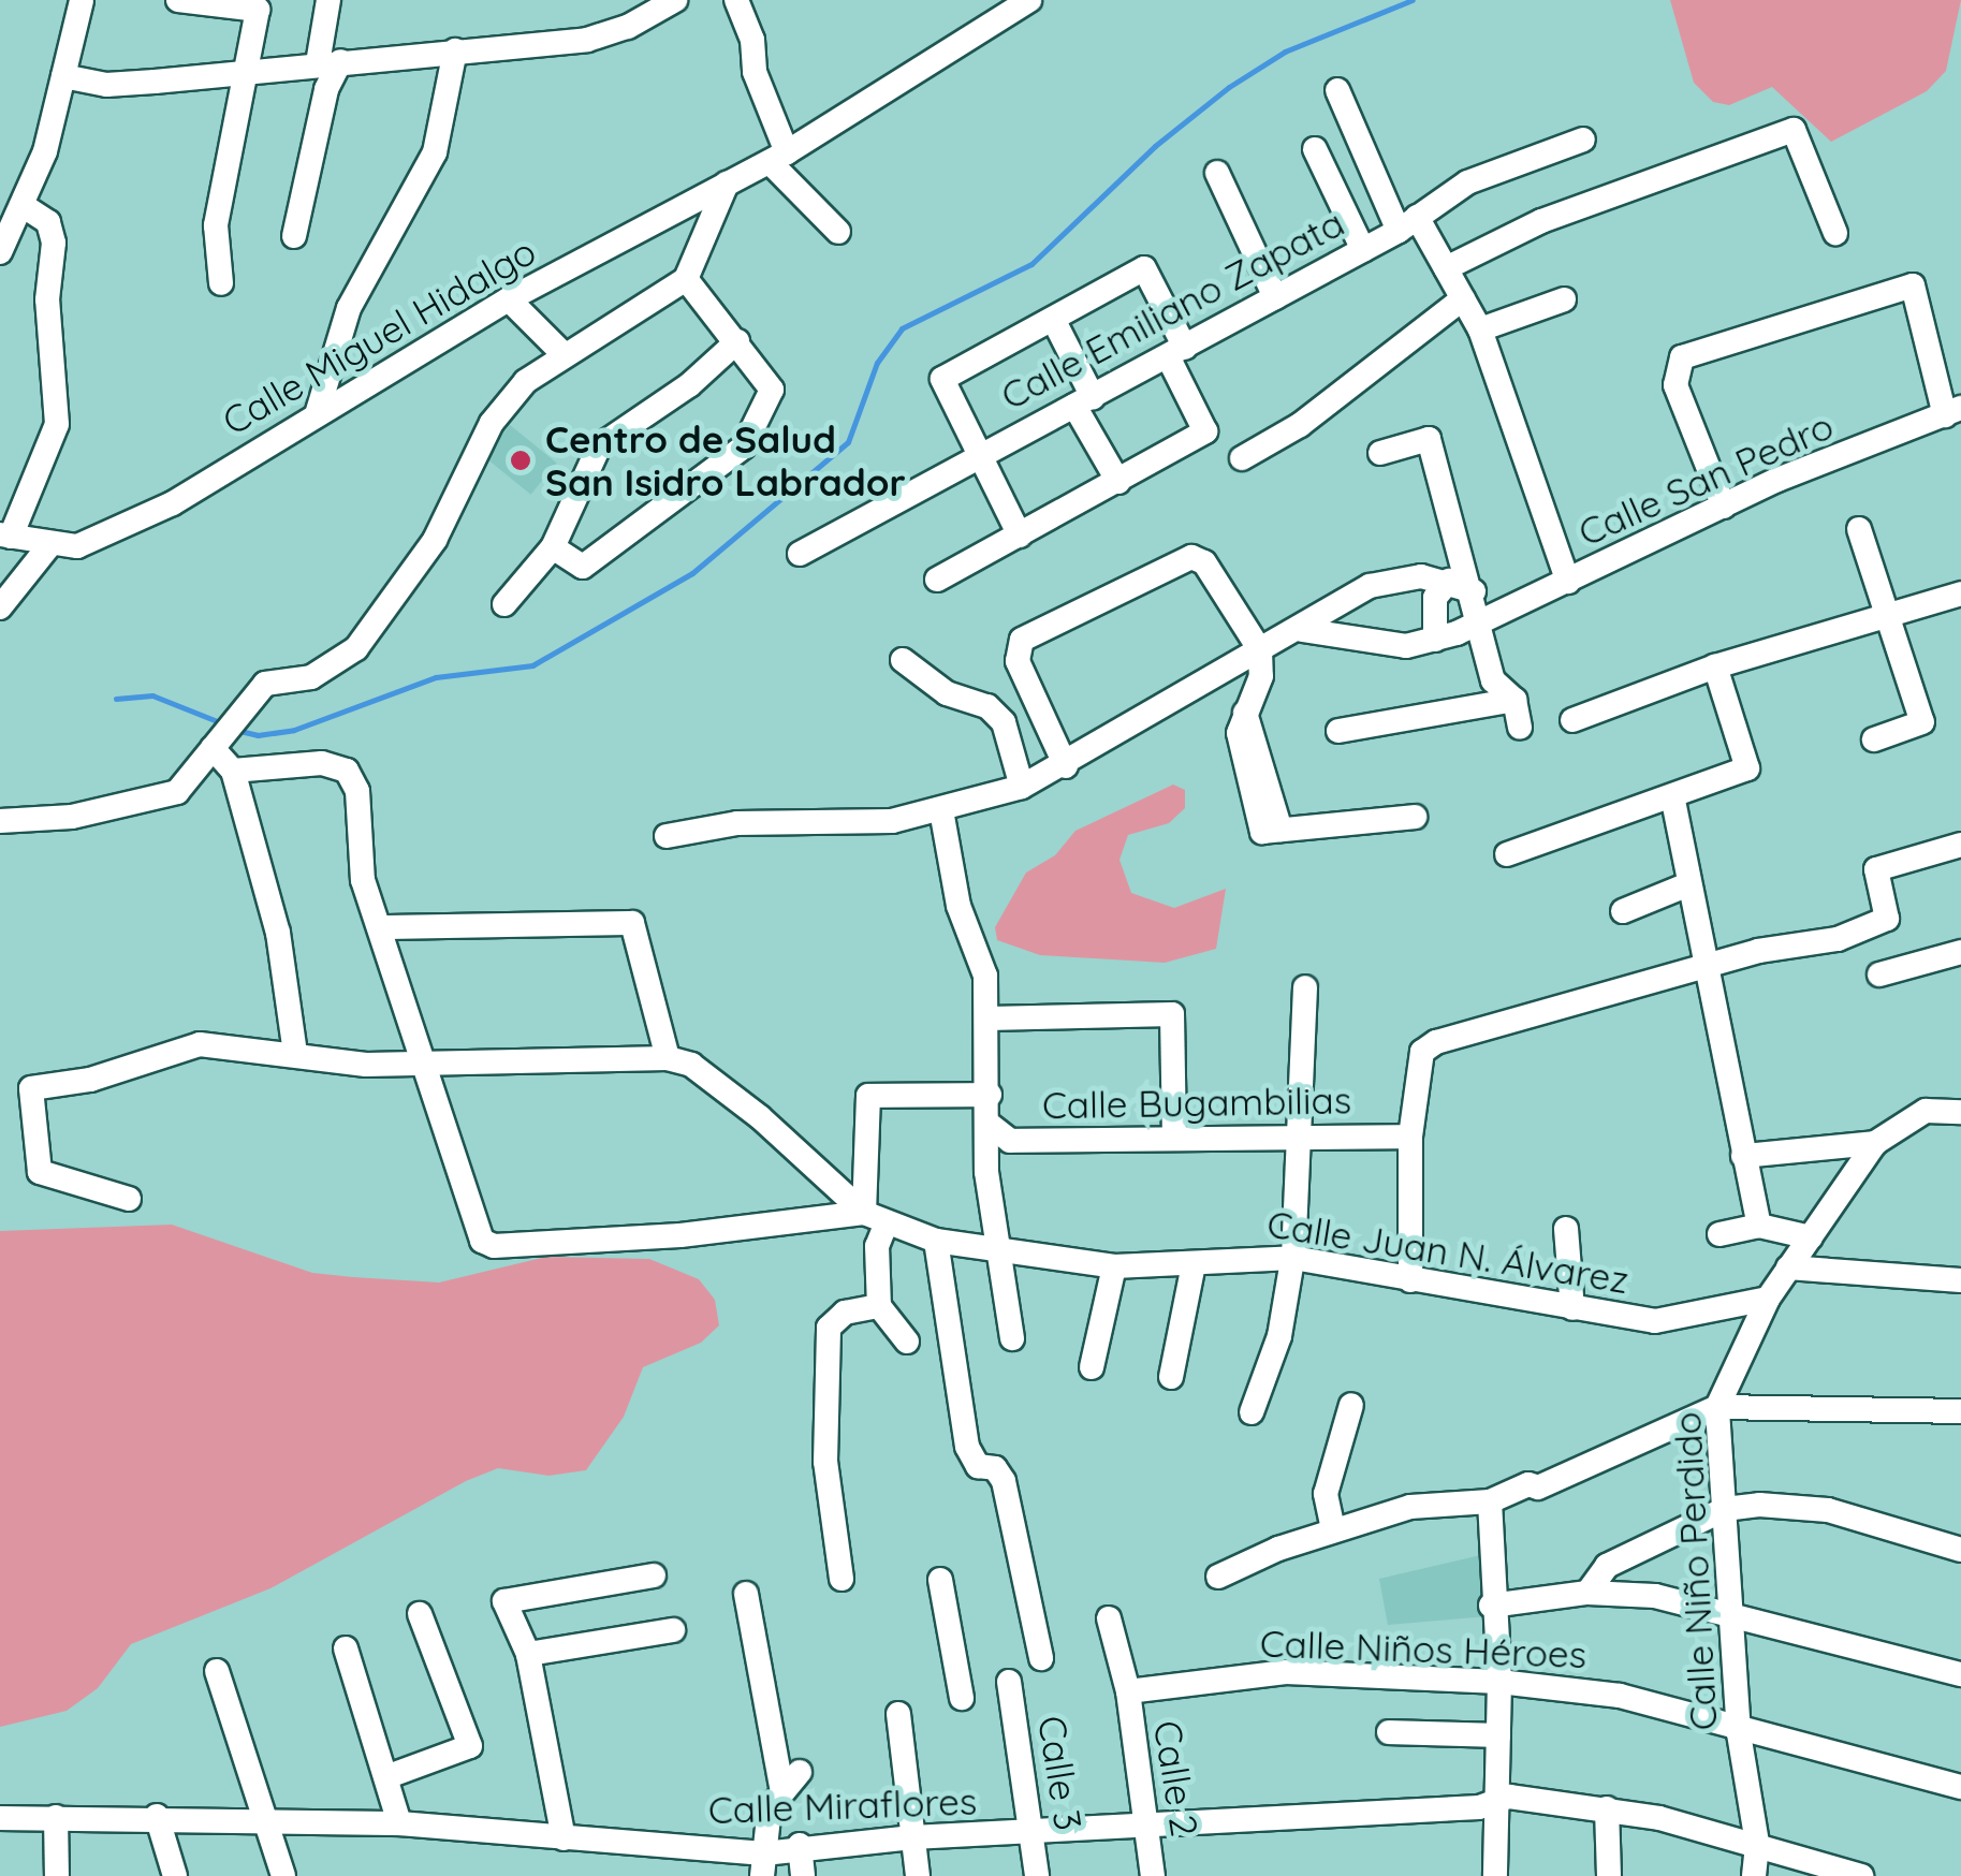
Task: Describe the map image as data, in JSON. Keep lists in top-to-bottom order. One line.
{"streets":{"street":["Calle Emiliano Zapata","Calle Miguel Hidalgo","Calle San Pedro","Calle Bugambilias","Calle Juan N. Álvarez","Calle Niño Perdido","Calle Niños Héroes","Calle 3","Calle 2","Calle Miraflores"]},"crossings":[["Calle Juan N. Álvarez","Calle Niño Perdido"],["Calle Niño Perdido","Calle Niños Héroes"],["Calle Niño Perdido","Calle Miraflores"],["Calle Niños Héroes","Calle 2"],["Calle 3","Calle Miraflores"],["Calle 2","Calle Miraflores"]],"places":["Centro de Salud San Isidro Labrador"]}
